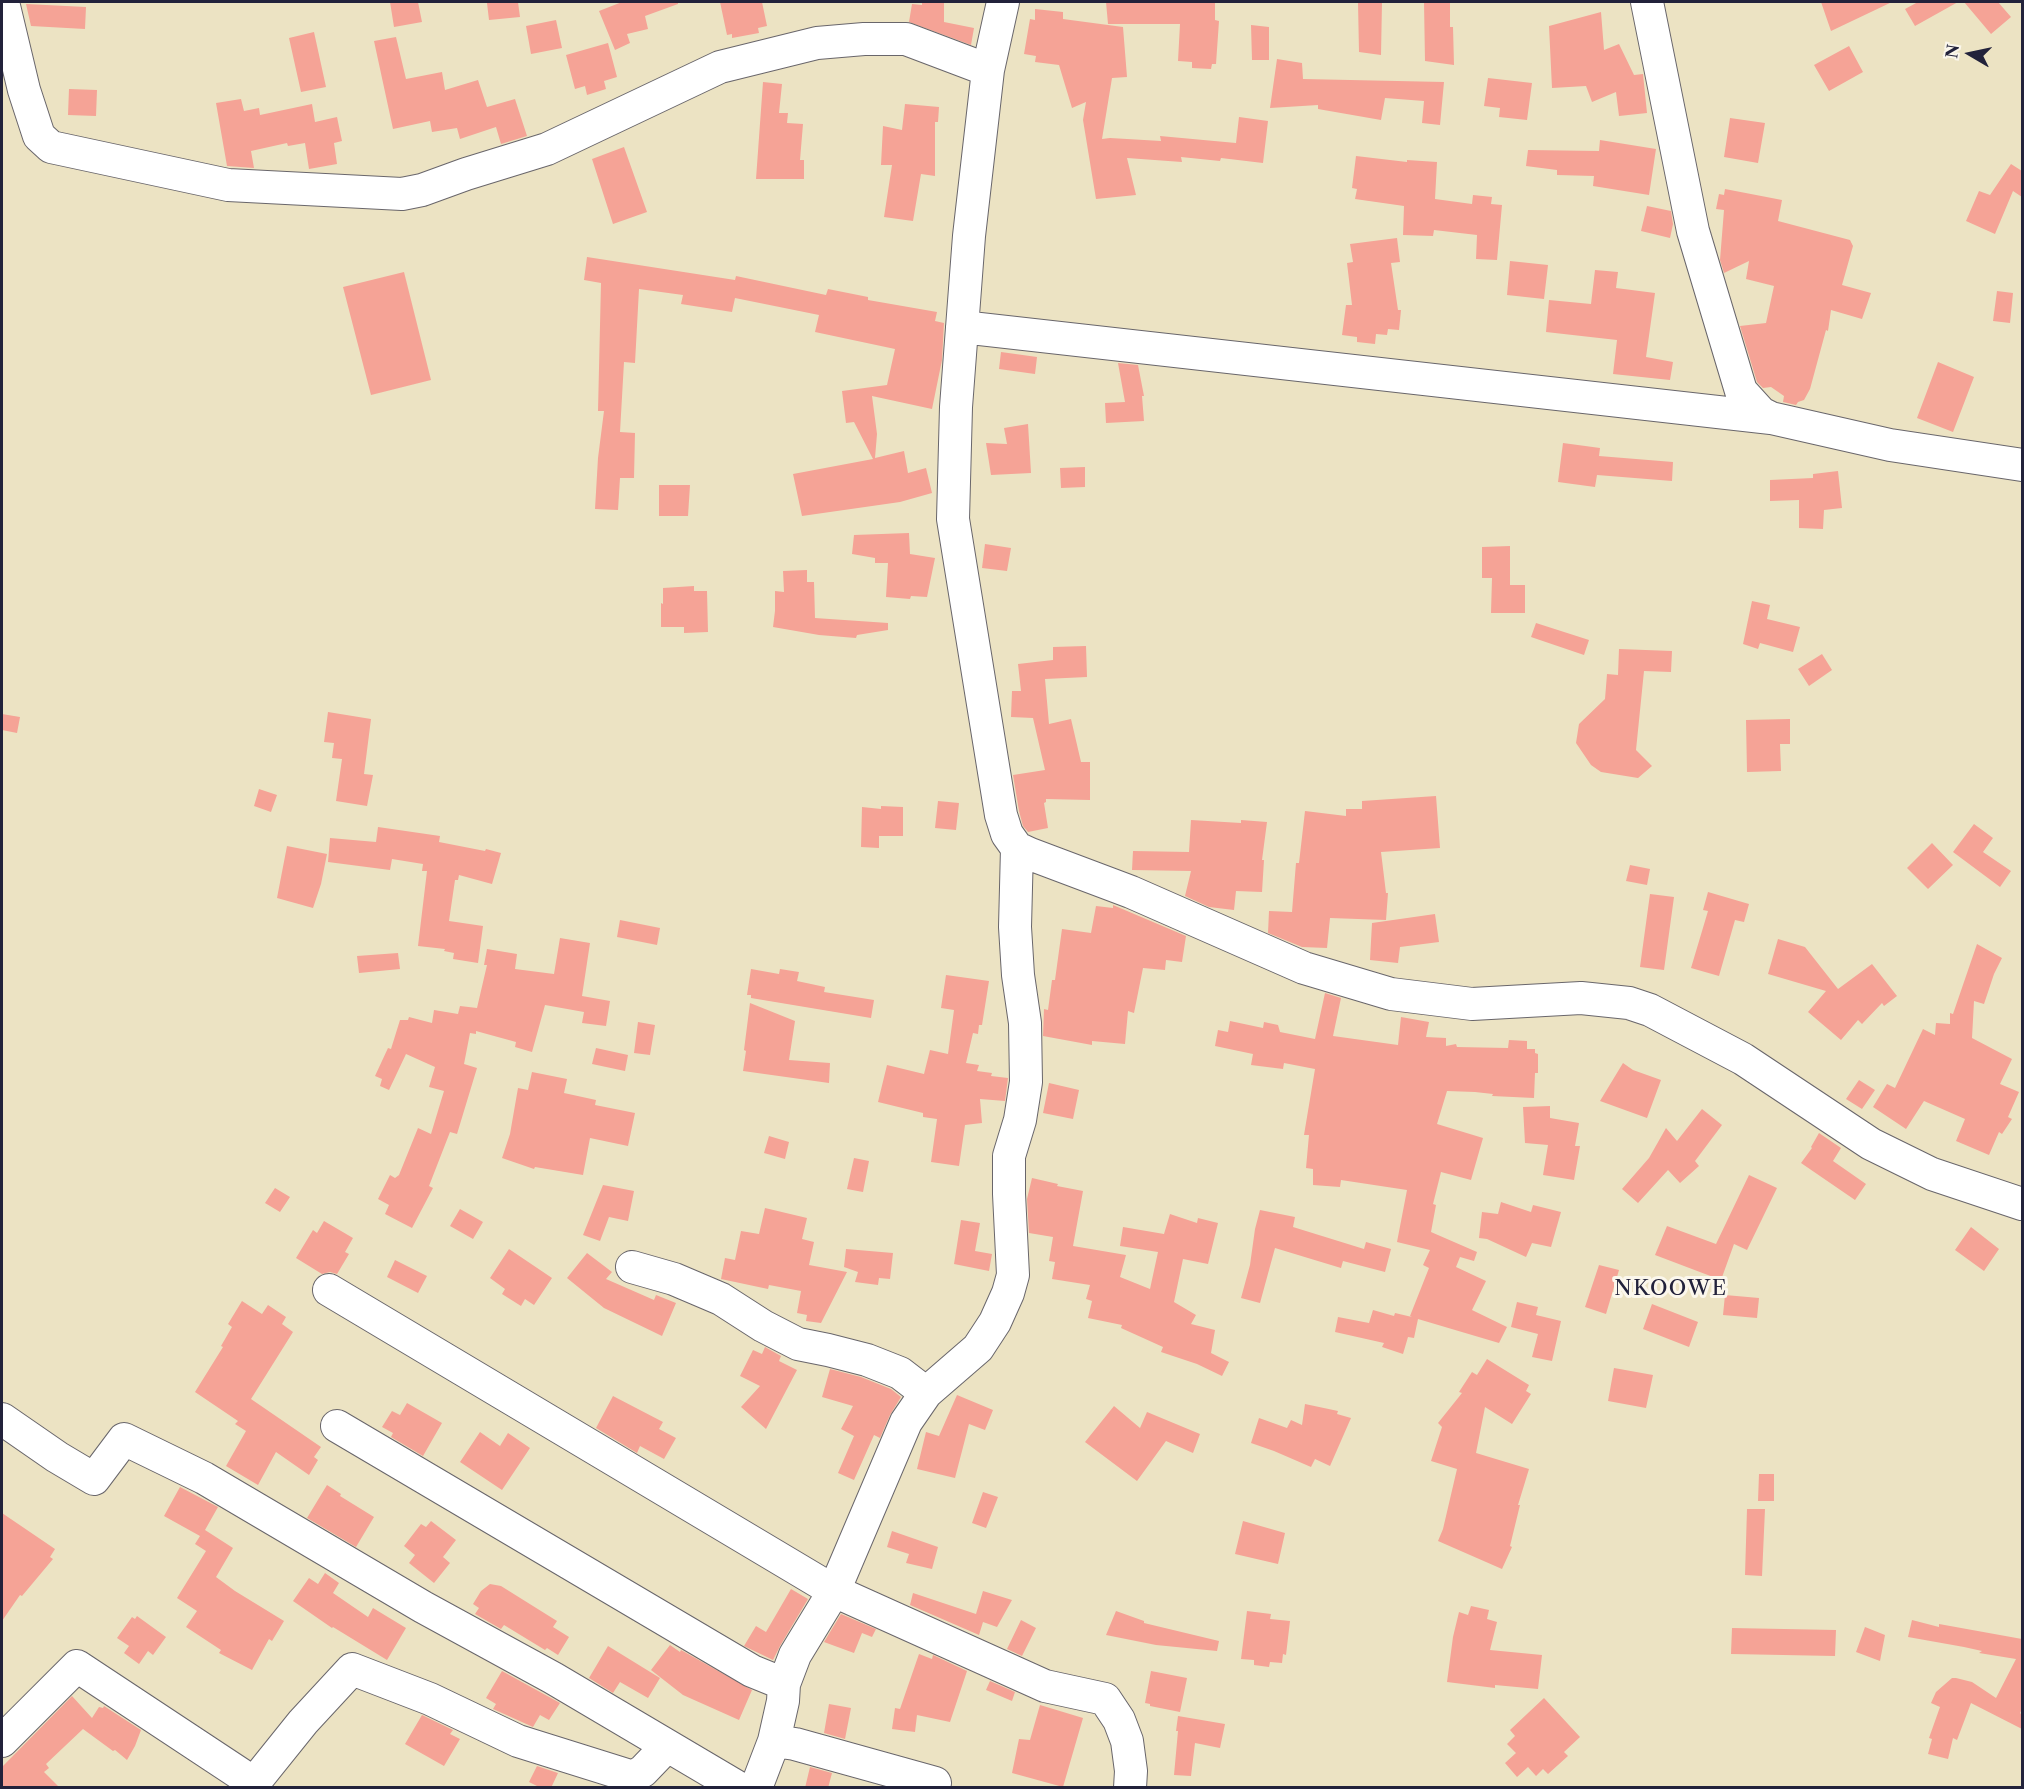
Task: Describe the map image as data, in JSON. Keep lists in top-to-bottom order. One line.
{"districts":["NKOOWE"],"north":"left"}
